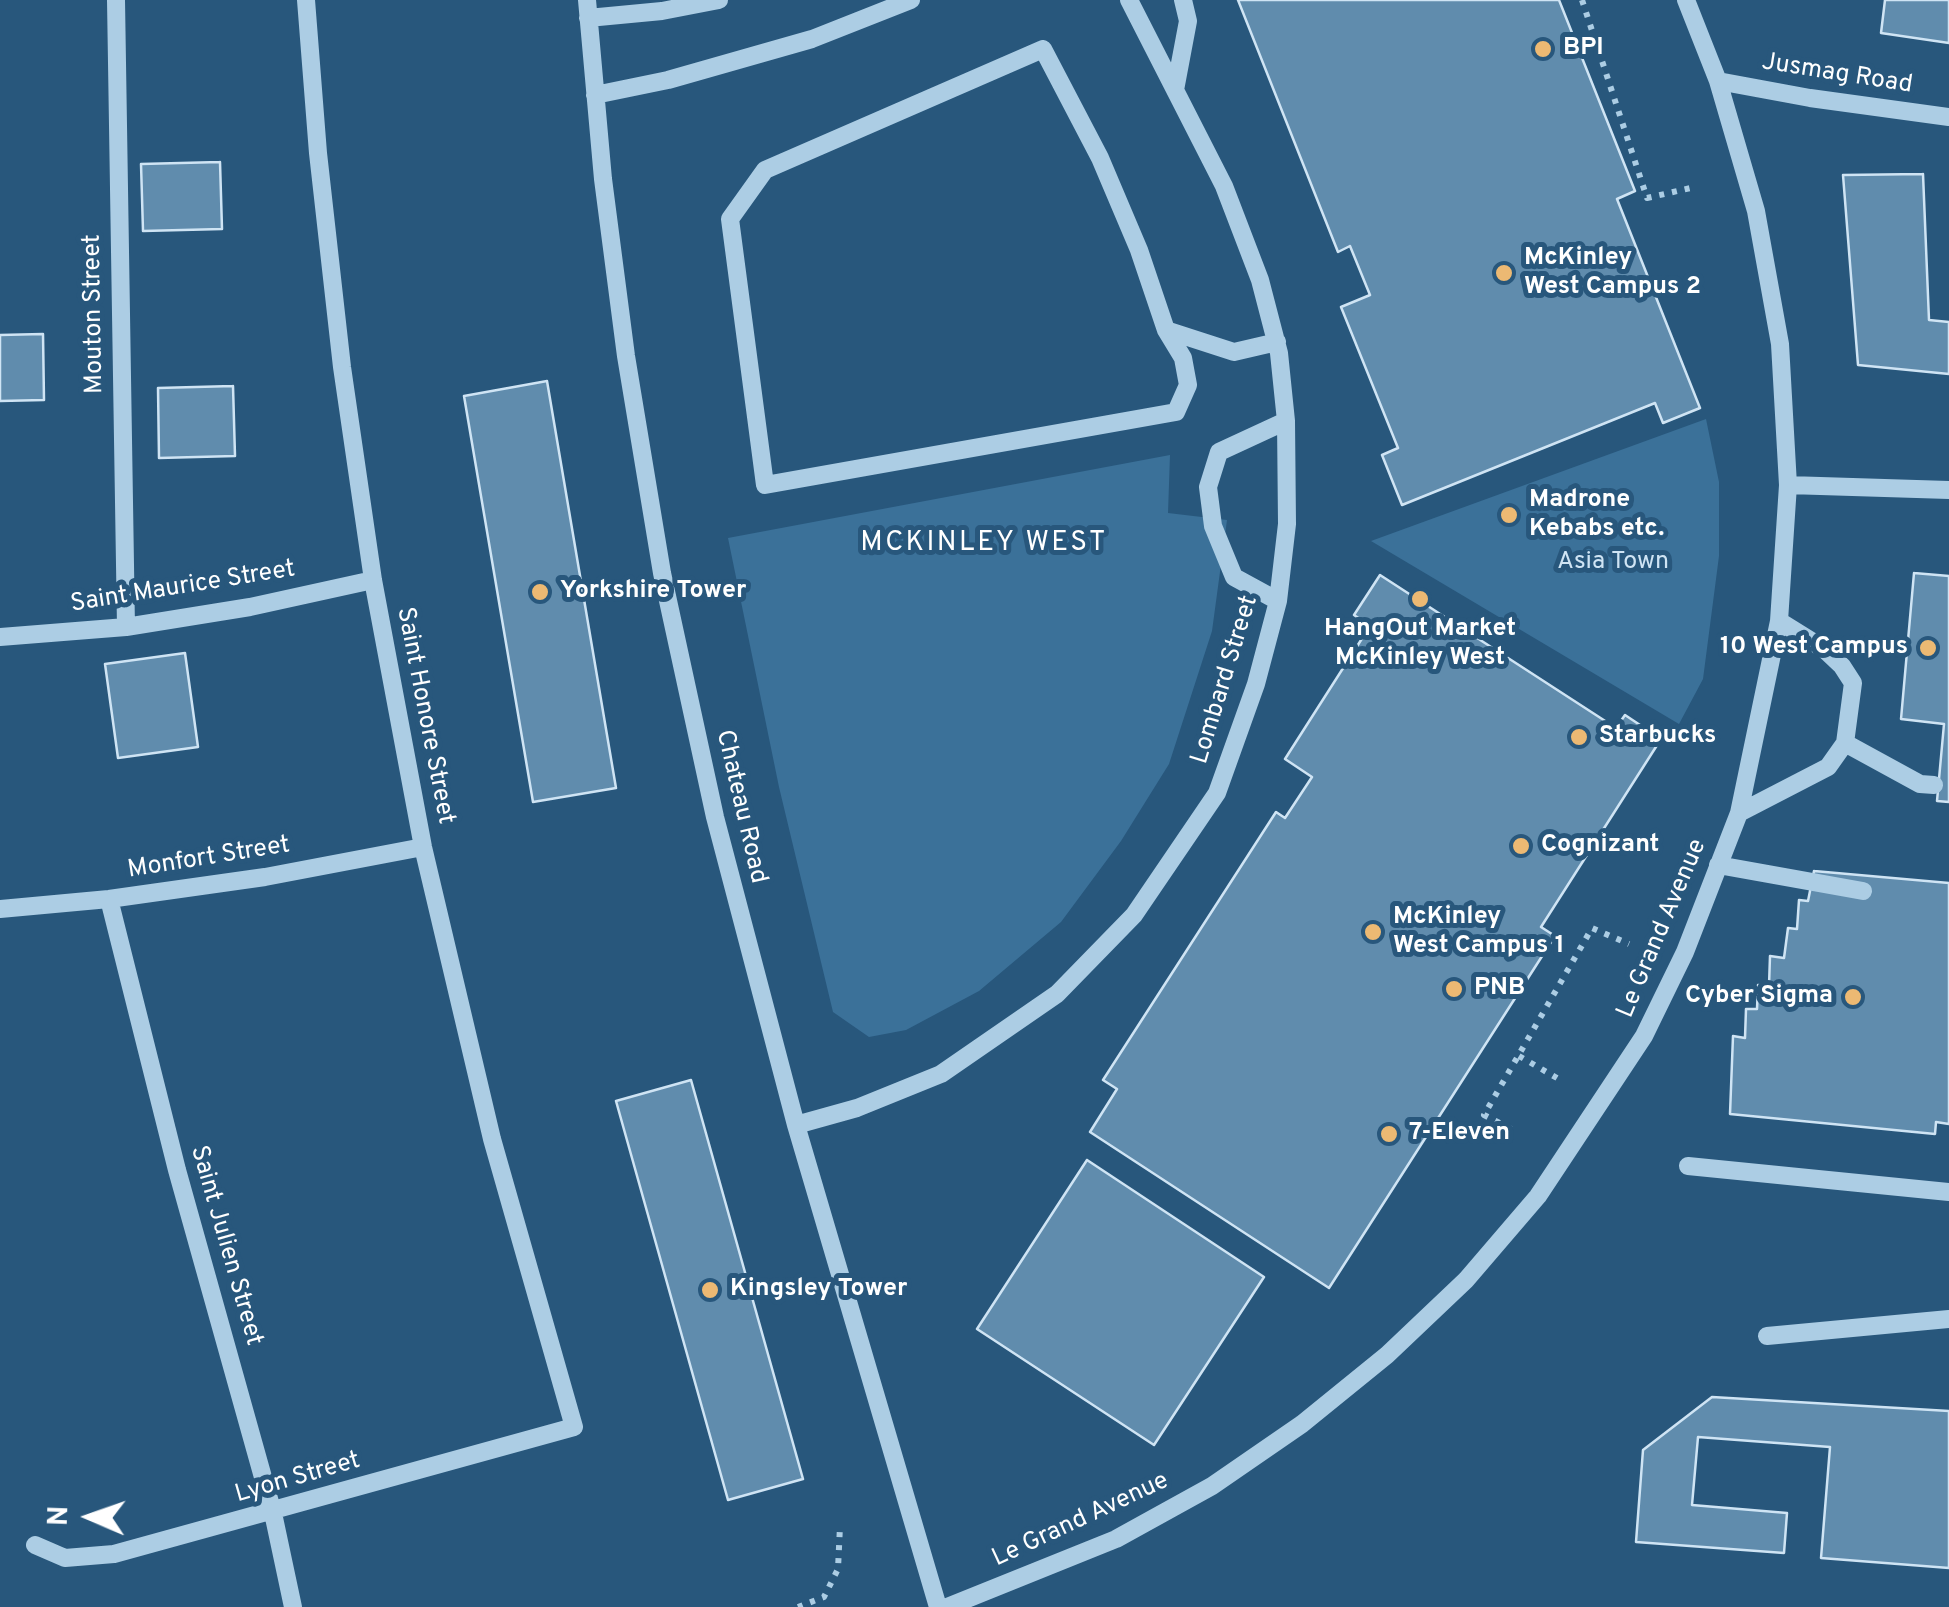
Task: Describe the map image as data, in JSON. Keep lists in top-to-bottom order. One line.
{"streets":{"street":["Jusmag Road","Mouton Street","Saint Maurice Street","Lombard Street","Saint Honore Street","Chateau Road","Monfort Street","Le Grand Avenue","Saint Julien Street","Lyon Street"]},"crossings":[["Jusmag Road","Le Grand Avenue"],["Mouton Street","Saint Maurice Street"],["Saint Maurice Street","Saint Honore Street"],["Lombard Street","Chateau Road"],["Saint Honore Street","Monfort Street"],["Saint Honore Street","Lyon Street"],["Monfort Street","Saint Julien Street"],["Saint Julien Street","Lyon Street"]],"districts":["MCKINLEY WEST"],"parks":["Asia Town"],"places":["BPI","McKinley West Campus 2","Madrone Kebabs etc.","Yorkshire Tower","HangOut Market McKinley West","10 West Campus","Starbucks","Cognizant","McKinley West Campus 1","PNB","Cyber Sigma","7-Eleven","Kingsley Tower"],"north":"left"}
